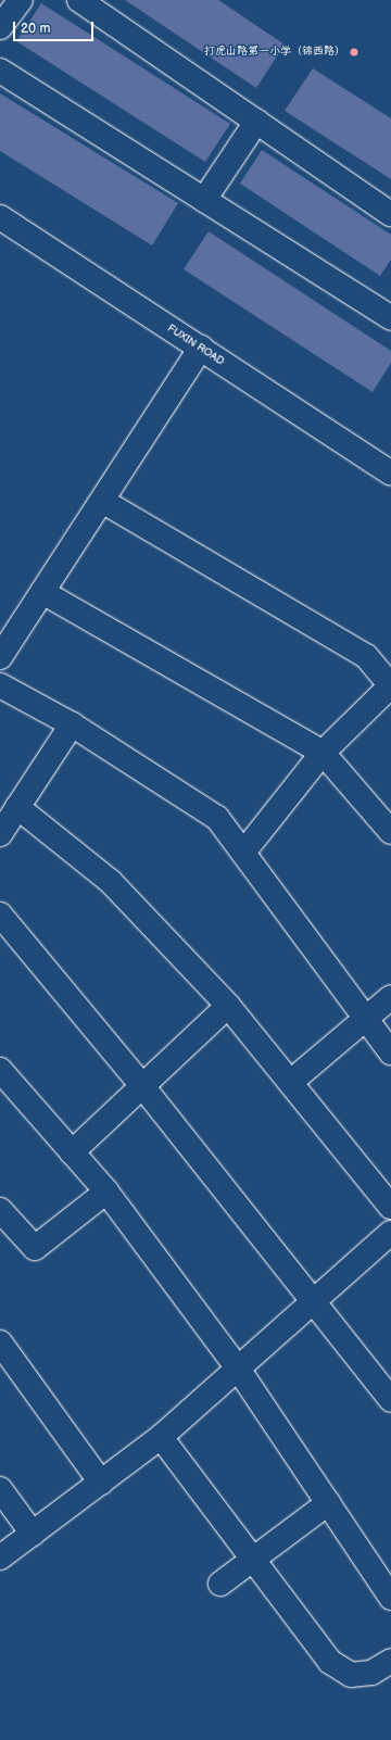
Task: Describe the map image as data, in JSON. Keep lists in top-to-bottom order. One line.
{"streets":{"street":["FUXIN ROAD"]},"places":["打虎山路第一小学（锦西路）"],"scale_bar":"20 m"}
